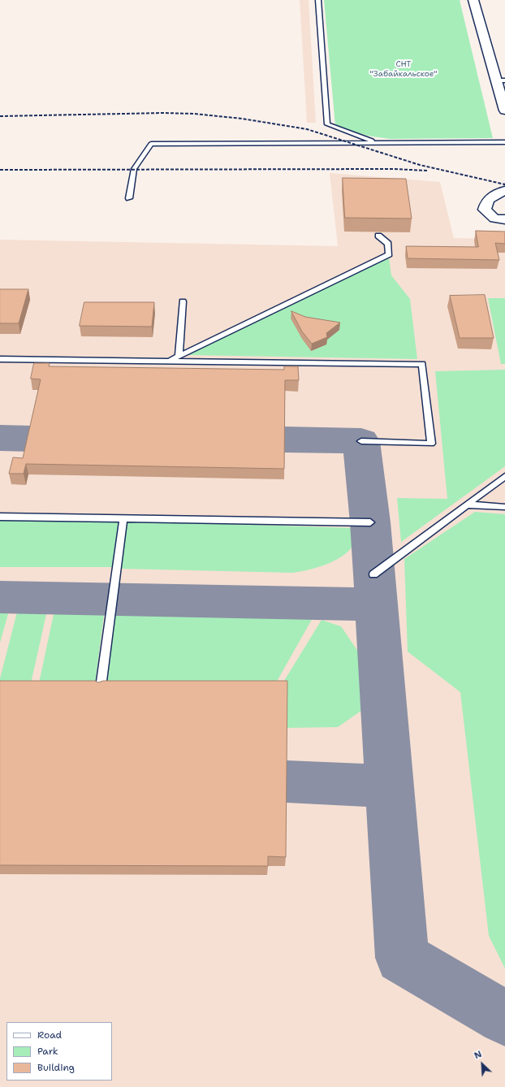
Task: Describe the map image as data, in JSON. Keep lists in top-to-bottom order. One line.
{"parks":["СНТ \"Забайкальское\""],"legend":["Road","Park","Building"],"north":"top left"}
